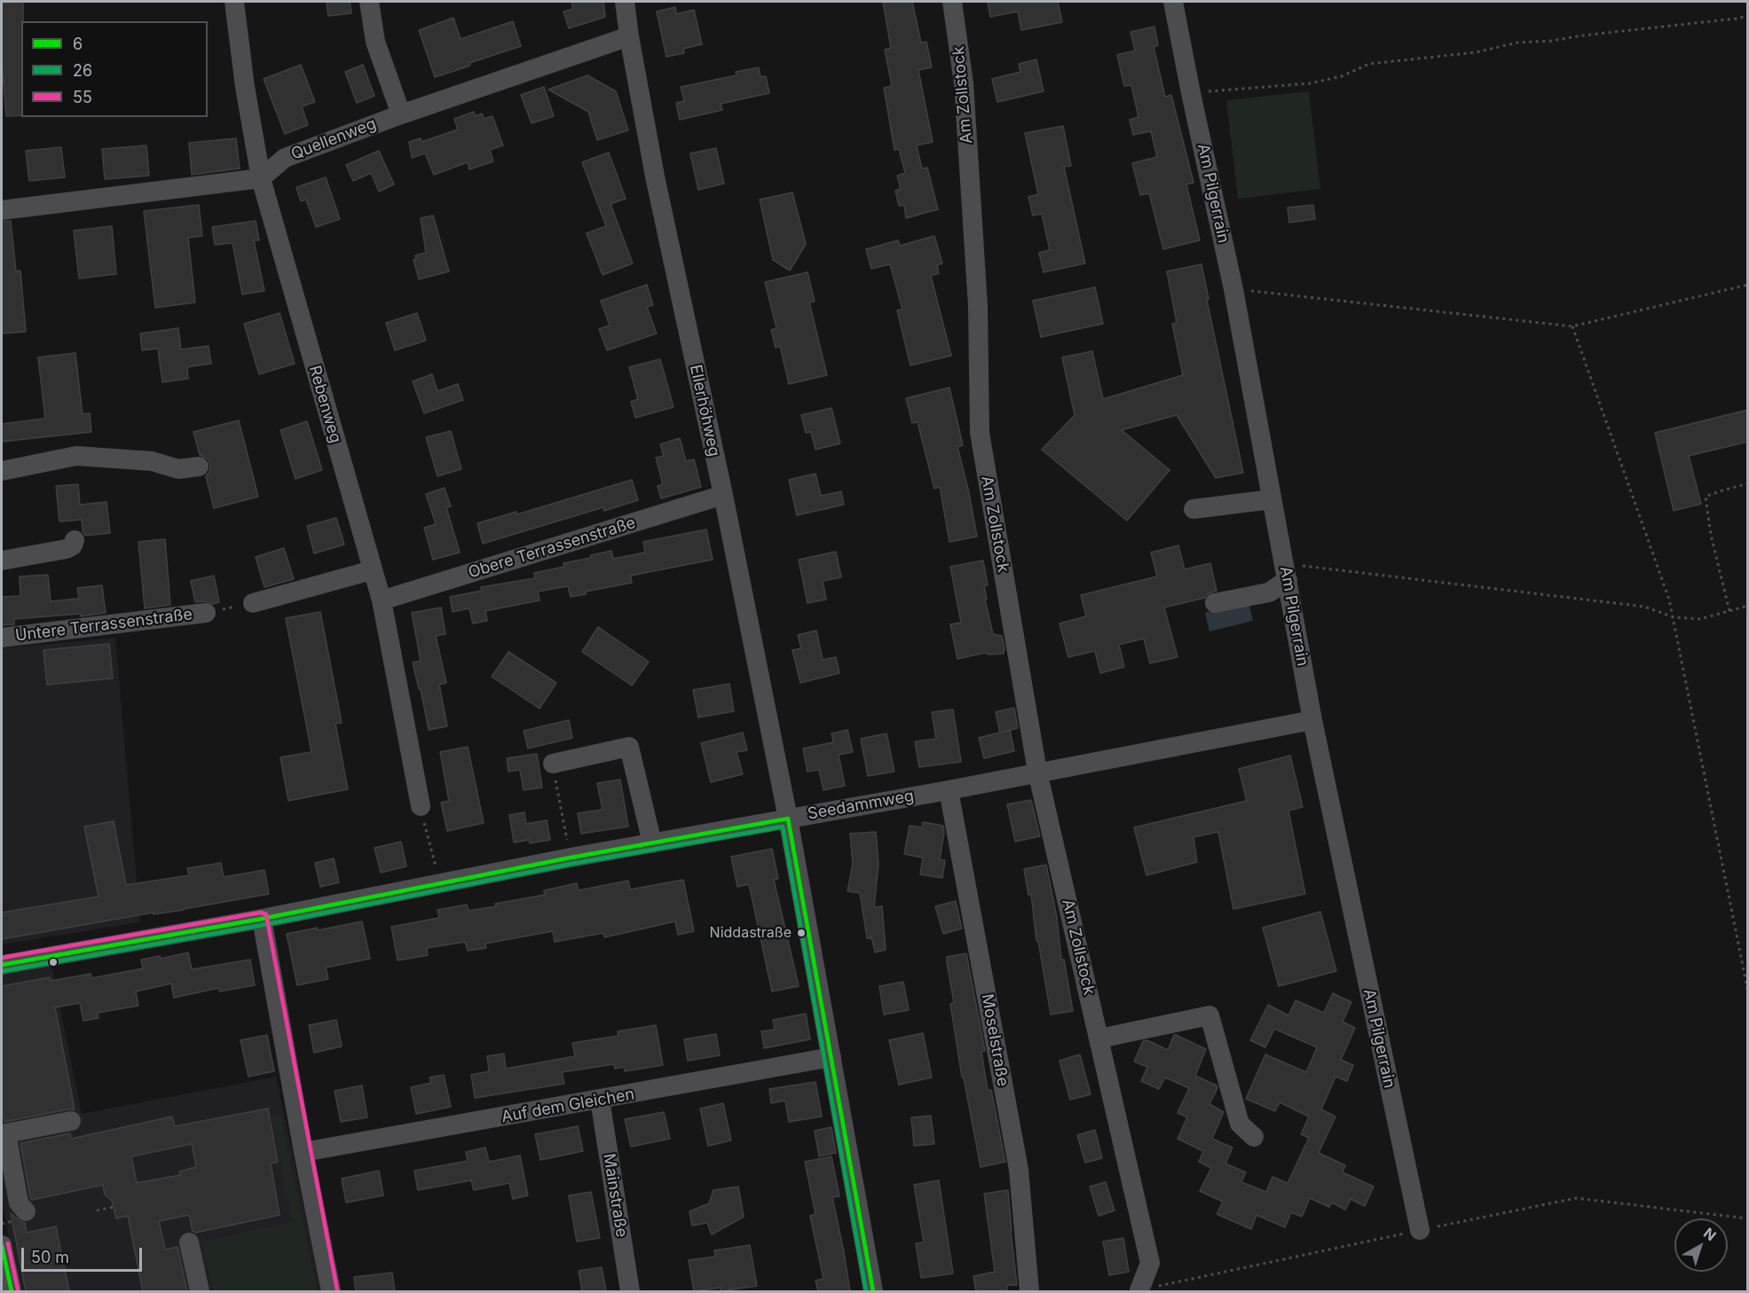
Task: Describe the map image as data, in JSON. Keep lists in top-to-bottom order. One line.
{"streets":{"street":["Am Zollstock","Quellenweg","Am Pilgerrain","Rebenweg","Ellerhöhweg","Obere Terrassenstraße","Untere Terrassenstraße","Seedammweg","Moselstraße","Auf dem Gleichen","Mainstraße"]},"crossings":[["Am Zollstock","Seedammweg"],["Quellenweg","Rebenweg"],["Quellenweg","Ellerhöhweg"],["Am Pilgerrain","Seedammweg"],["Rebenweg","Obere Terrassenstraße"],["Ellerhöhweg","Obere Terrassenstraße"],["Ellerhöhweg","Seedammweg"],["Seedammweg","Moselstraße"],["Auf dem Gleichen","Mainstraße"]],"places":["Niddastraße"],"lines":["transit line 6","transit line 26","transit line 55"],"legend":["6","26","55"],"scale_bar":"50 m","north":"top right"}
